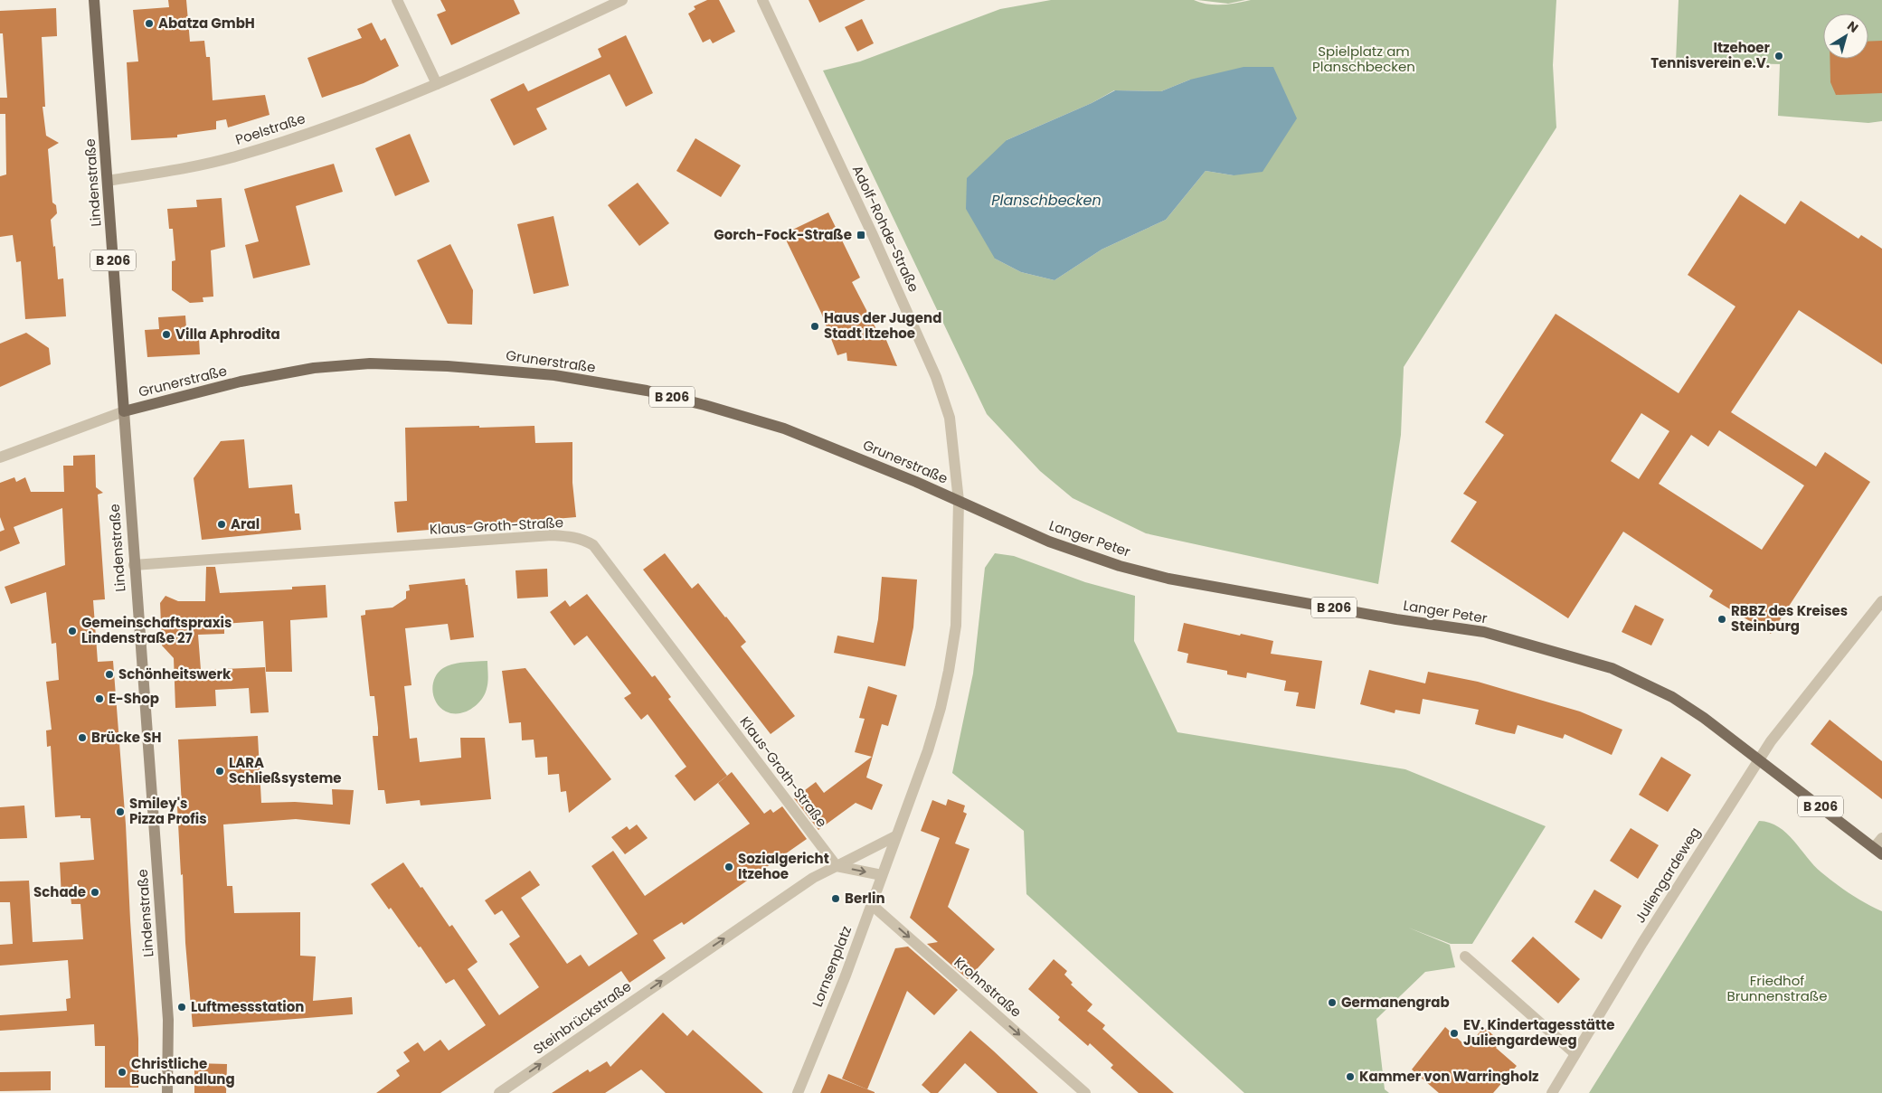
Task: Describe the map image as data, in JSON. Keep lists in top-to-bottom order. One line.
{"streets":{"main road":["Lindenstraße","B 206","Grunerstraße","Langer Peter"],"street":["Poelstraße","Adolf-Rohde-Straße","Klaus-Groth-Straße","Juliengardeweg","Lornsenplatz","Krohnstraße","Steinbrückstraße"]},"crossings":[["Poelstraße","Lindenstraße"],["Lindenstraße","Grunerstraße"],["Lindenstraße","Klaus-Groth-Straße"],["Adolf-Rohde-Straße","Grunerstraße"],["Adolf-Rohde-Straße","Langer Peter"],["Adolf-Rohde-Straße","Lornsenplatz"],["Grunerstraße","Langer Peter"],["Klaus-Groth-Straße","Steinbrückstraße"],["Langer Peter","Juliengardeweg"],["Lornsenplatz","Krohnstraße"]],"one_way":["Krohnstraße","Steinbrückstraße"],"water":["Planschbecken"],"parks":["Spielplatz am Planschbecken","Friedhof Brunnenstraße"],"places":{"other":["Abatza GmbH","Itzehoer Tennisverein e.V.","Haus der Jugend Stadt Itzehoe","Villa Aphrodita","Aral","RBBZ des Kreises Steinburg","Gemeinschaftspraxis Lindenstraße 27","Schönheitswerk","E-Shop","Brücke SH","LARA Schließsysteme","Smiley's Pizza Profis","Sozialgericht Itzehoe","Schade","Berlin","Germanengrab","Luftmessstation","EV. Kindertagesstätte Juliengardeweg","Christliche Buchhandlung","Kammer von Warringholz"],"transit":["Gorch-Fock-Straße"]},"north":"top right"}
